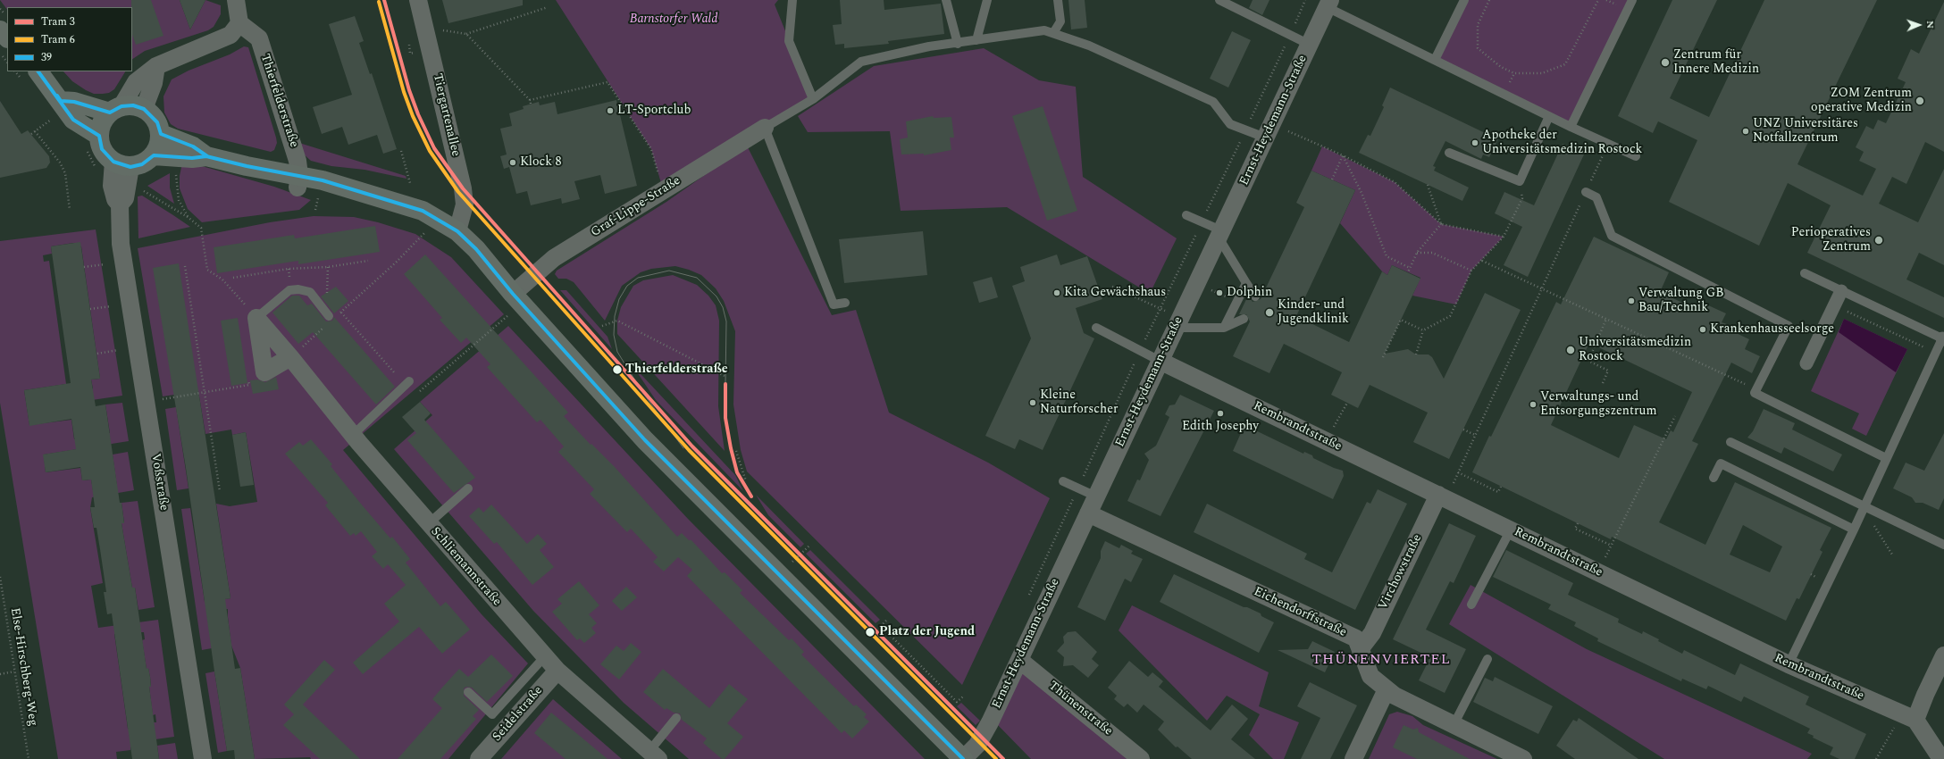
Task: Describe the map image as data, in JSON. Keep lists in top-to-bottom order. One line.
{"streets":{"street":["Thierfelderstraße","Tiergartenallee","Ernst-Heydemann-Straße","Graf-Lippe-Straße","Rembrandtstraße","Voßstraße","Schliemannstraße","Virchowstraße","Eichendorffstraße","Thünenstraße","Seidelstraße"],"path":["Else-Hirschberg-Weg"]},"crossings":[["Ernst-Heydemann-Straße","Rembrandtstraße"],["Ernst-Heydemann-Straße","Eichendorffstraße"],["Ernst-Heydemann-Straße","Thünenstraße"],["Rembrandtstraße","Virchowstraße"],["Schliemannstraße","Seidelstraße"],["Virchowstraße","Eichendorffstraße"]],"districts":["THÜNENVIERTEL"],"parks":["Barnstorfer Wald"],"places":["Zentrum für Innere Medizin","ZOM Zentrum operative Medizin","LT-Sportclub","UNZ Universitäres Notfallzentrum","Apotheke der Universitätsmedizin Rostock","Klock 8","Perioperatives Zentrum","Kita Gewächshaus","Dolphin","Verwaltung GB Bau/Technik","Kinder- und Jugendklinik","Krankenhausseelsorge","Universitätsmedizin Rostock","Thierfelderstraße","Kleine Naturforscher","Verwaltungs- und Entsorgungszentrum","Edith Josephy","Platz der Jugend"],"lines":["tram line 3","tram line 6","transit line 39"],"legend":["Tram 3","Tram 6","39"],"north":"right"}
